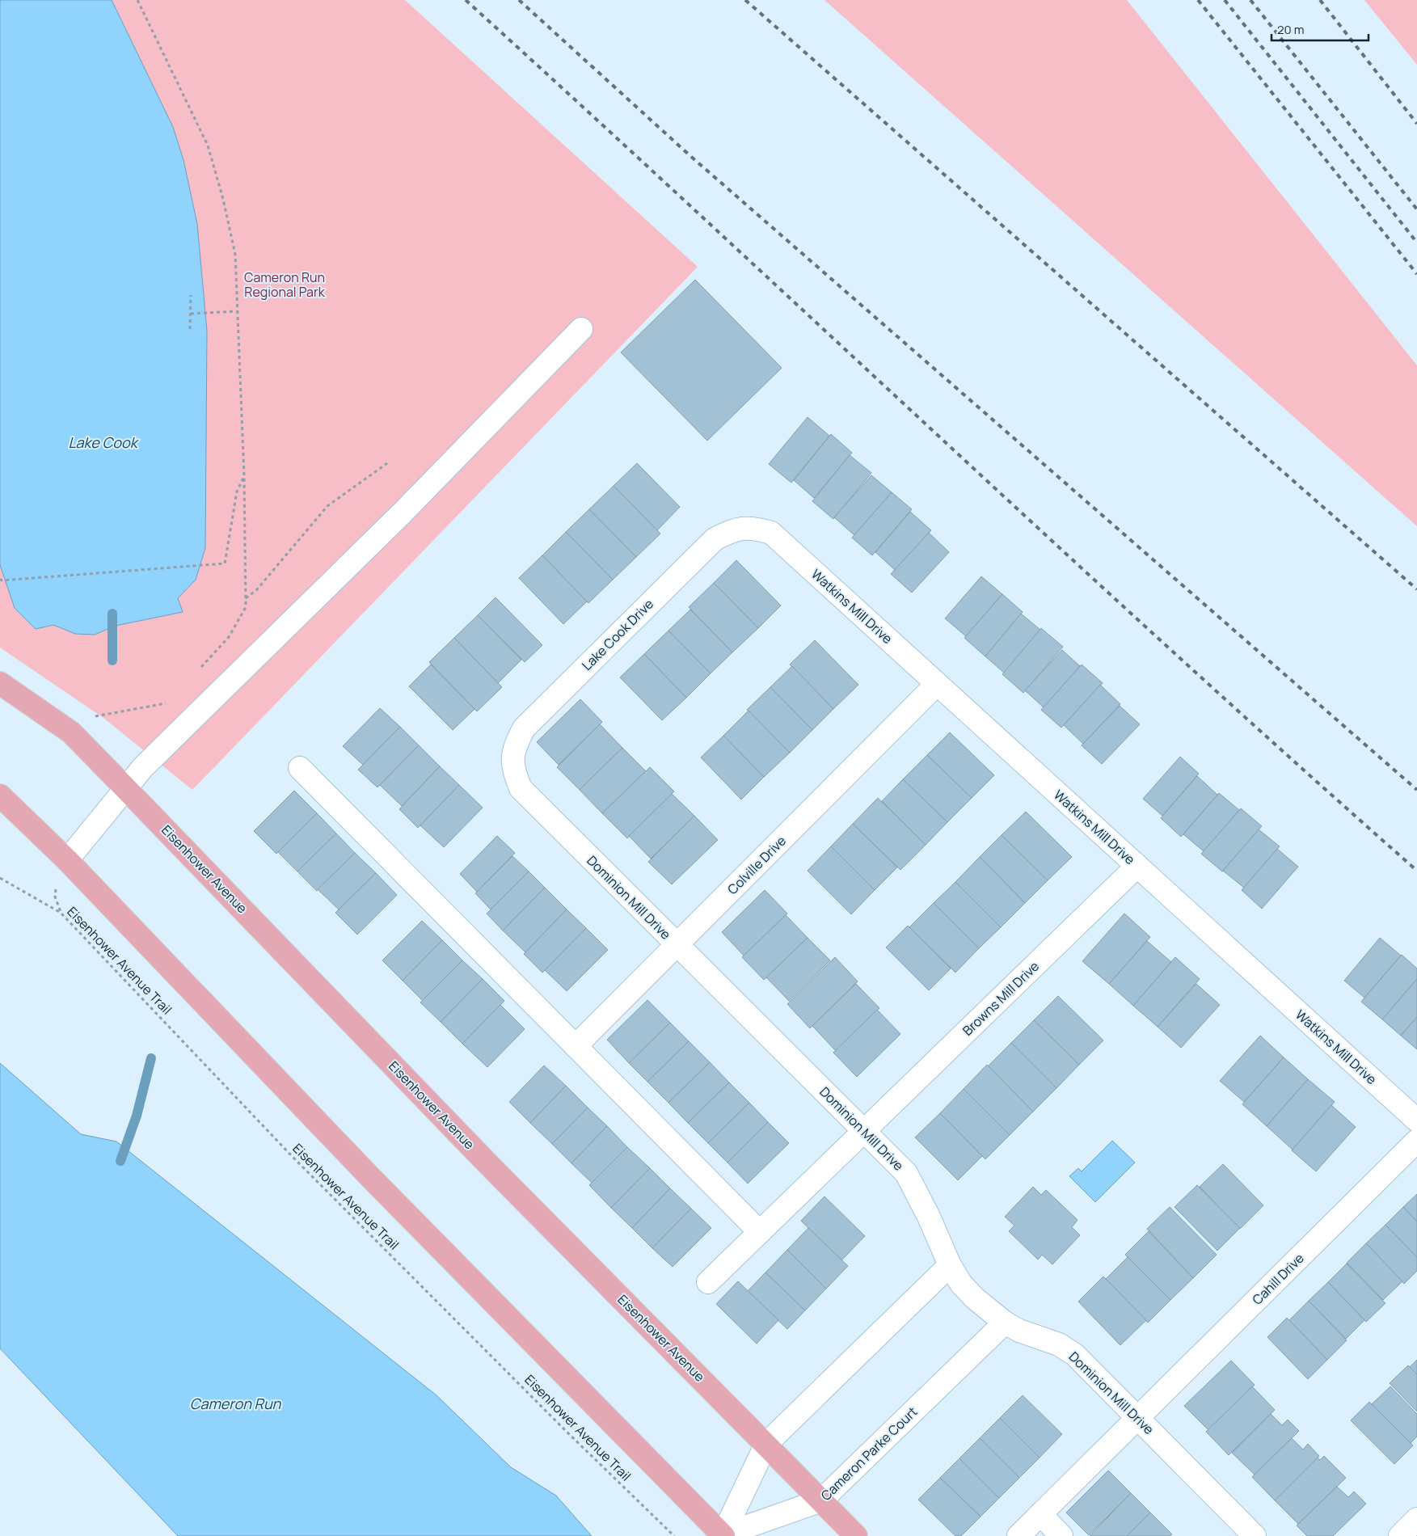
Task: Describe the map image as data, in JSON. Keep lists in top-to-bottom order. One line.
{"streets":{"main road":["Eisenhower Avenue"],"street":["Watkins Mill Drive","Lake Cook Drive","Colville Drive","Dominion Mill Drive","Browns Mill Drive","Cahill Drive","Cameron Parke Court"],"path":["Eisenhower Avenue Trail"]},"crossings":[["Watkins Mill Drive","Lake Cook Drive"],["Watkins Mill Drive","Colville Drive"],["Watkins Mill Drive","Browns Mill Drive"],["Lake Cook Drive","Dominion Mill Drive"],["Colville Drive","Dominion Mill Drive"],["Eisenhower Avenue","Cameron Parke Court"],["Dominion Mill Drive","Browns Mill Drive"],["Dominion Mill Drive","Cahill Drive"],["Dominion Mill Drive","Cameron Parke Court"]],"water":["Lake Cook","Cameron Run"],"parks":["Cameron Run Regional Park"],"scale_bar":"20 m"}
